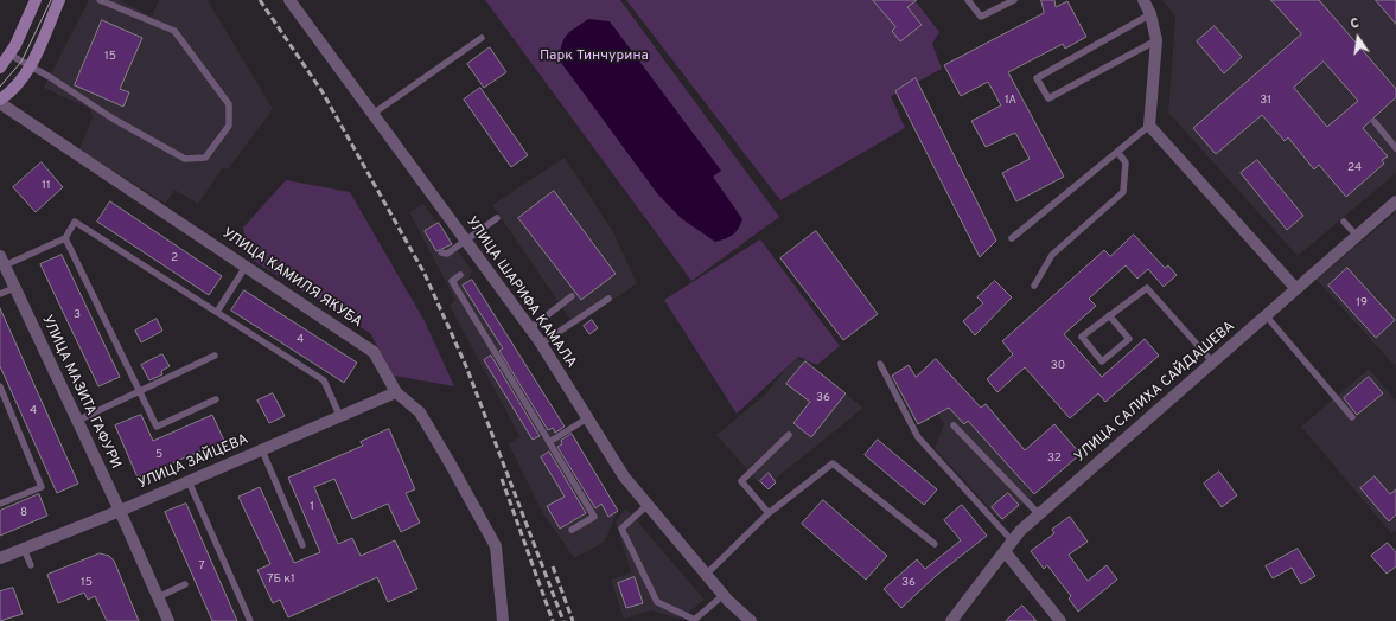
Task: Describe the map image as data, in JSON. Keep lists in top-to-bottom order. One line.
{"streets":{"street":["УЛИЦА КАМИЛЯ ЯКУБА","УЛИЦА ШАРИФА КАМАЛА","УЛИЦА МАЗИТА ГАФУРИ","УЛИЦА САЛИХА САЙДАШЕВА","УЛИЦА ЗАЙЦЕВА"]},"crossings":[["УЛИЦА КАМИЛЯ ЯКУБА","УЛИЦА ЗАЙЦЕВА"],["УЛИЦА МАЗИТА ГАФУРИ","УЛИЦА ЗАЙЦЕВА"]],"parks":["Парк Тинчурина"],"house_numbers":["15","1А","31","24","11","2","19","3","4","30","36","4","5","32","1","8","7","7Б к1","15","36"],"north":"top"}
